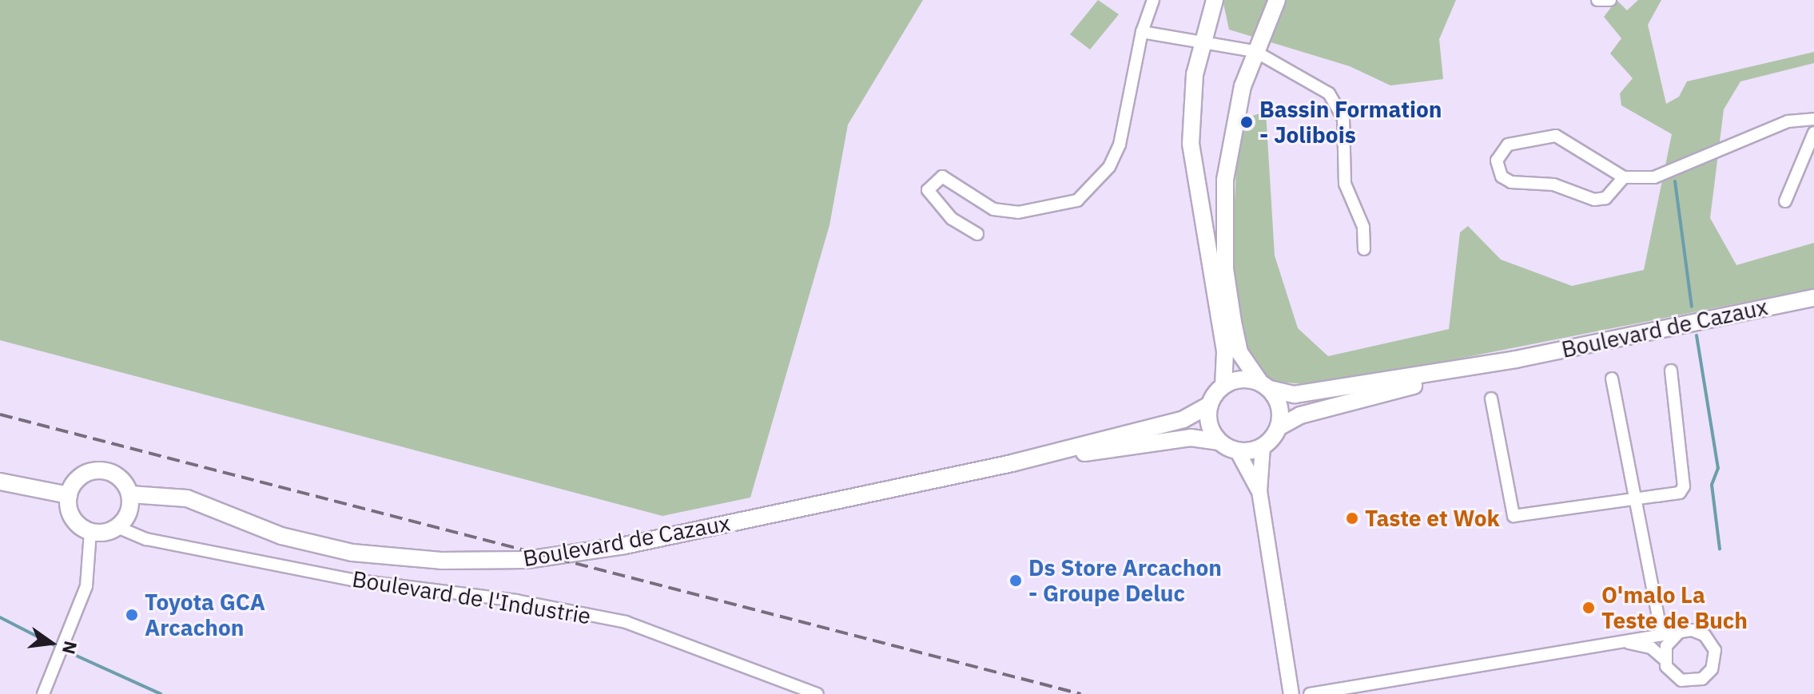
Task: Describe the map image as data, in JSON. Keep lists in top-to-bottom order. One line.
{"streets":{"main road":["Boulevard de Cazaux"],"street":["Boulevard de l'Industrie"]},"crossings":[["Boulevard de Cazaux","Boulevard de l'Industrie"]],"places":["Bassin Formation - Jolibois","Taste et Wok","Ds Store Arcachon - Groupe Deluc","O'malo La Teste de Buch","Toyota GCA Arcachon"],"north":"right"}
